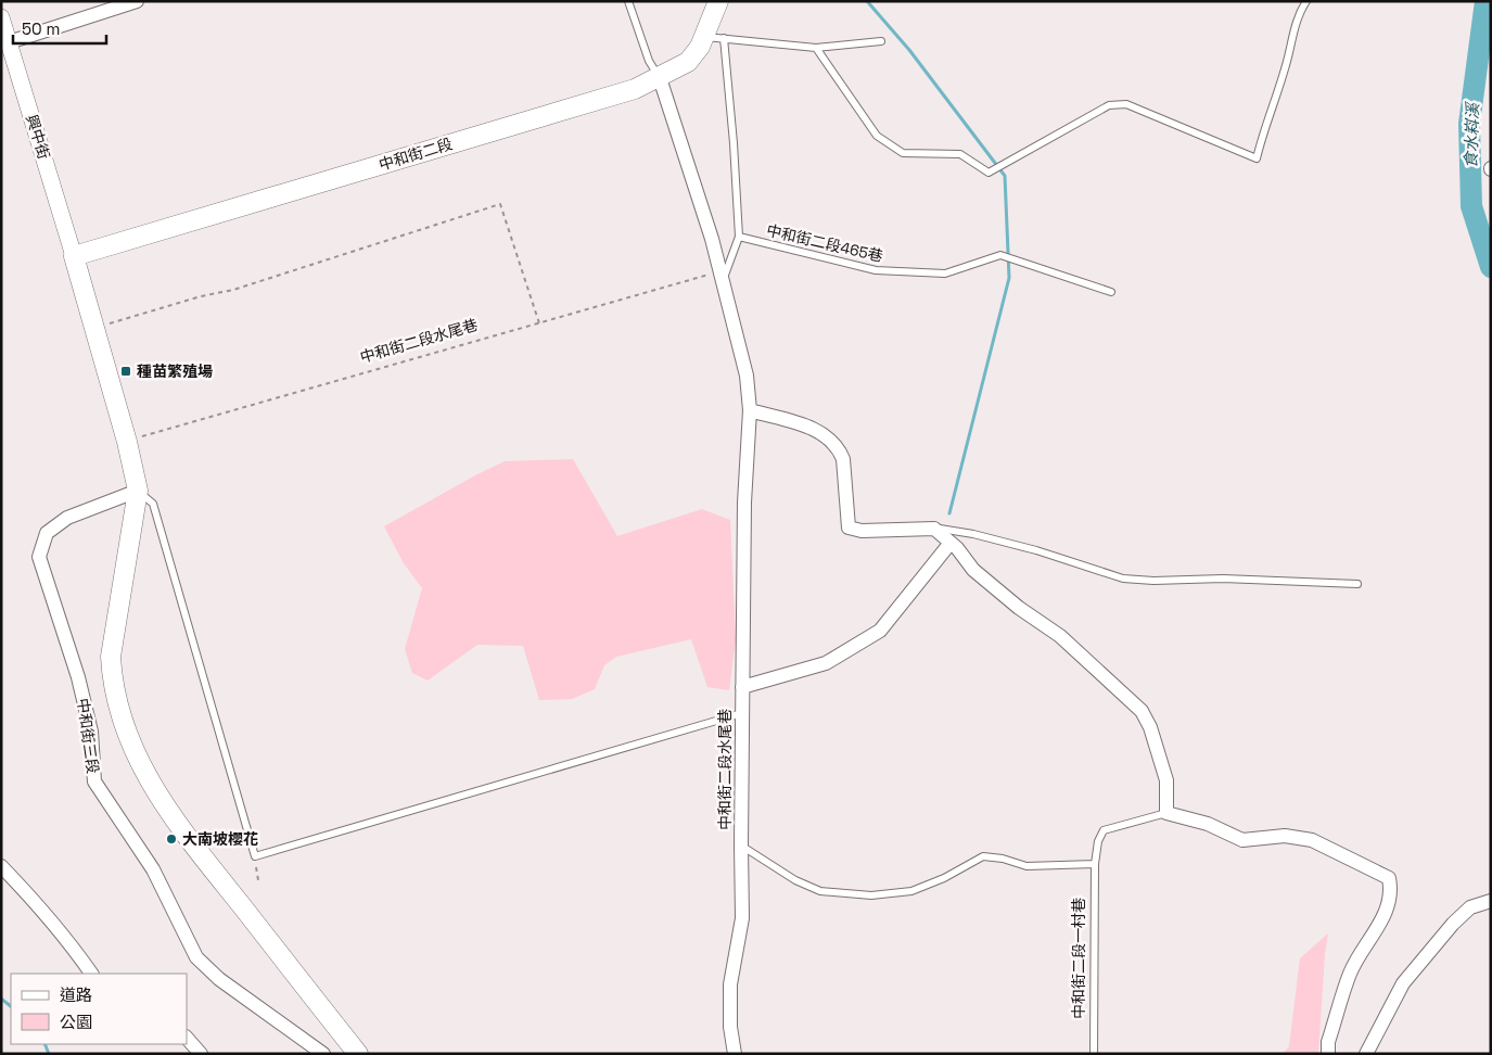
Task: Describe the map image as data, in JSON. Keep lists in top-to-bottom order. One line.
{"streets":{"main road":["中和街二段"],"street":["興中街","中和街二段水尾巷","中和街三段"],"lane":["中和街二段465巷","中和街二段一村巷"]},"crossings":[["興中街","中和街二段"],["中和街二段","中和街二段水尾巷"],["中和街二段水尾巷","中和街二段一村巷"]],"water":["食水嵙溪"],"places":{"transit":["種苗繁殖場"],"other":["大南坡櫻花"]},"legend":["道路","公園"],"scale_bar":"50 m"}
